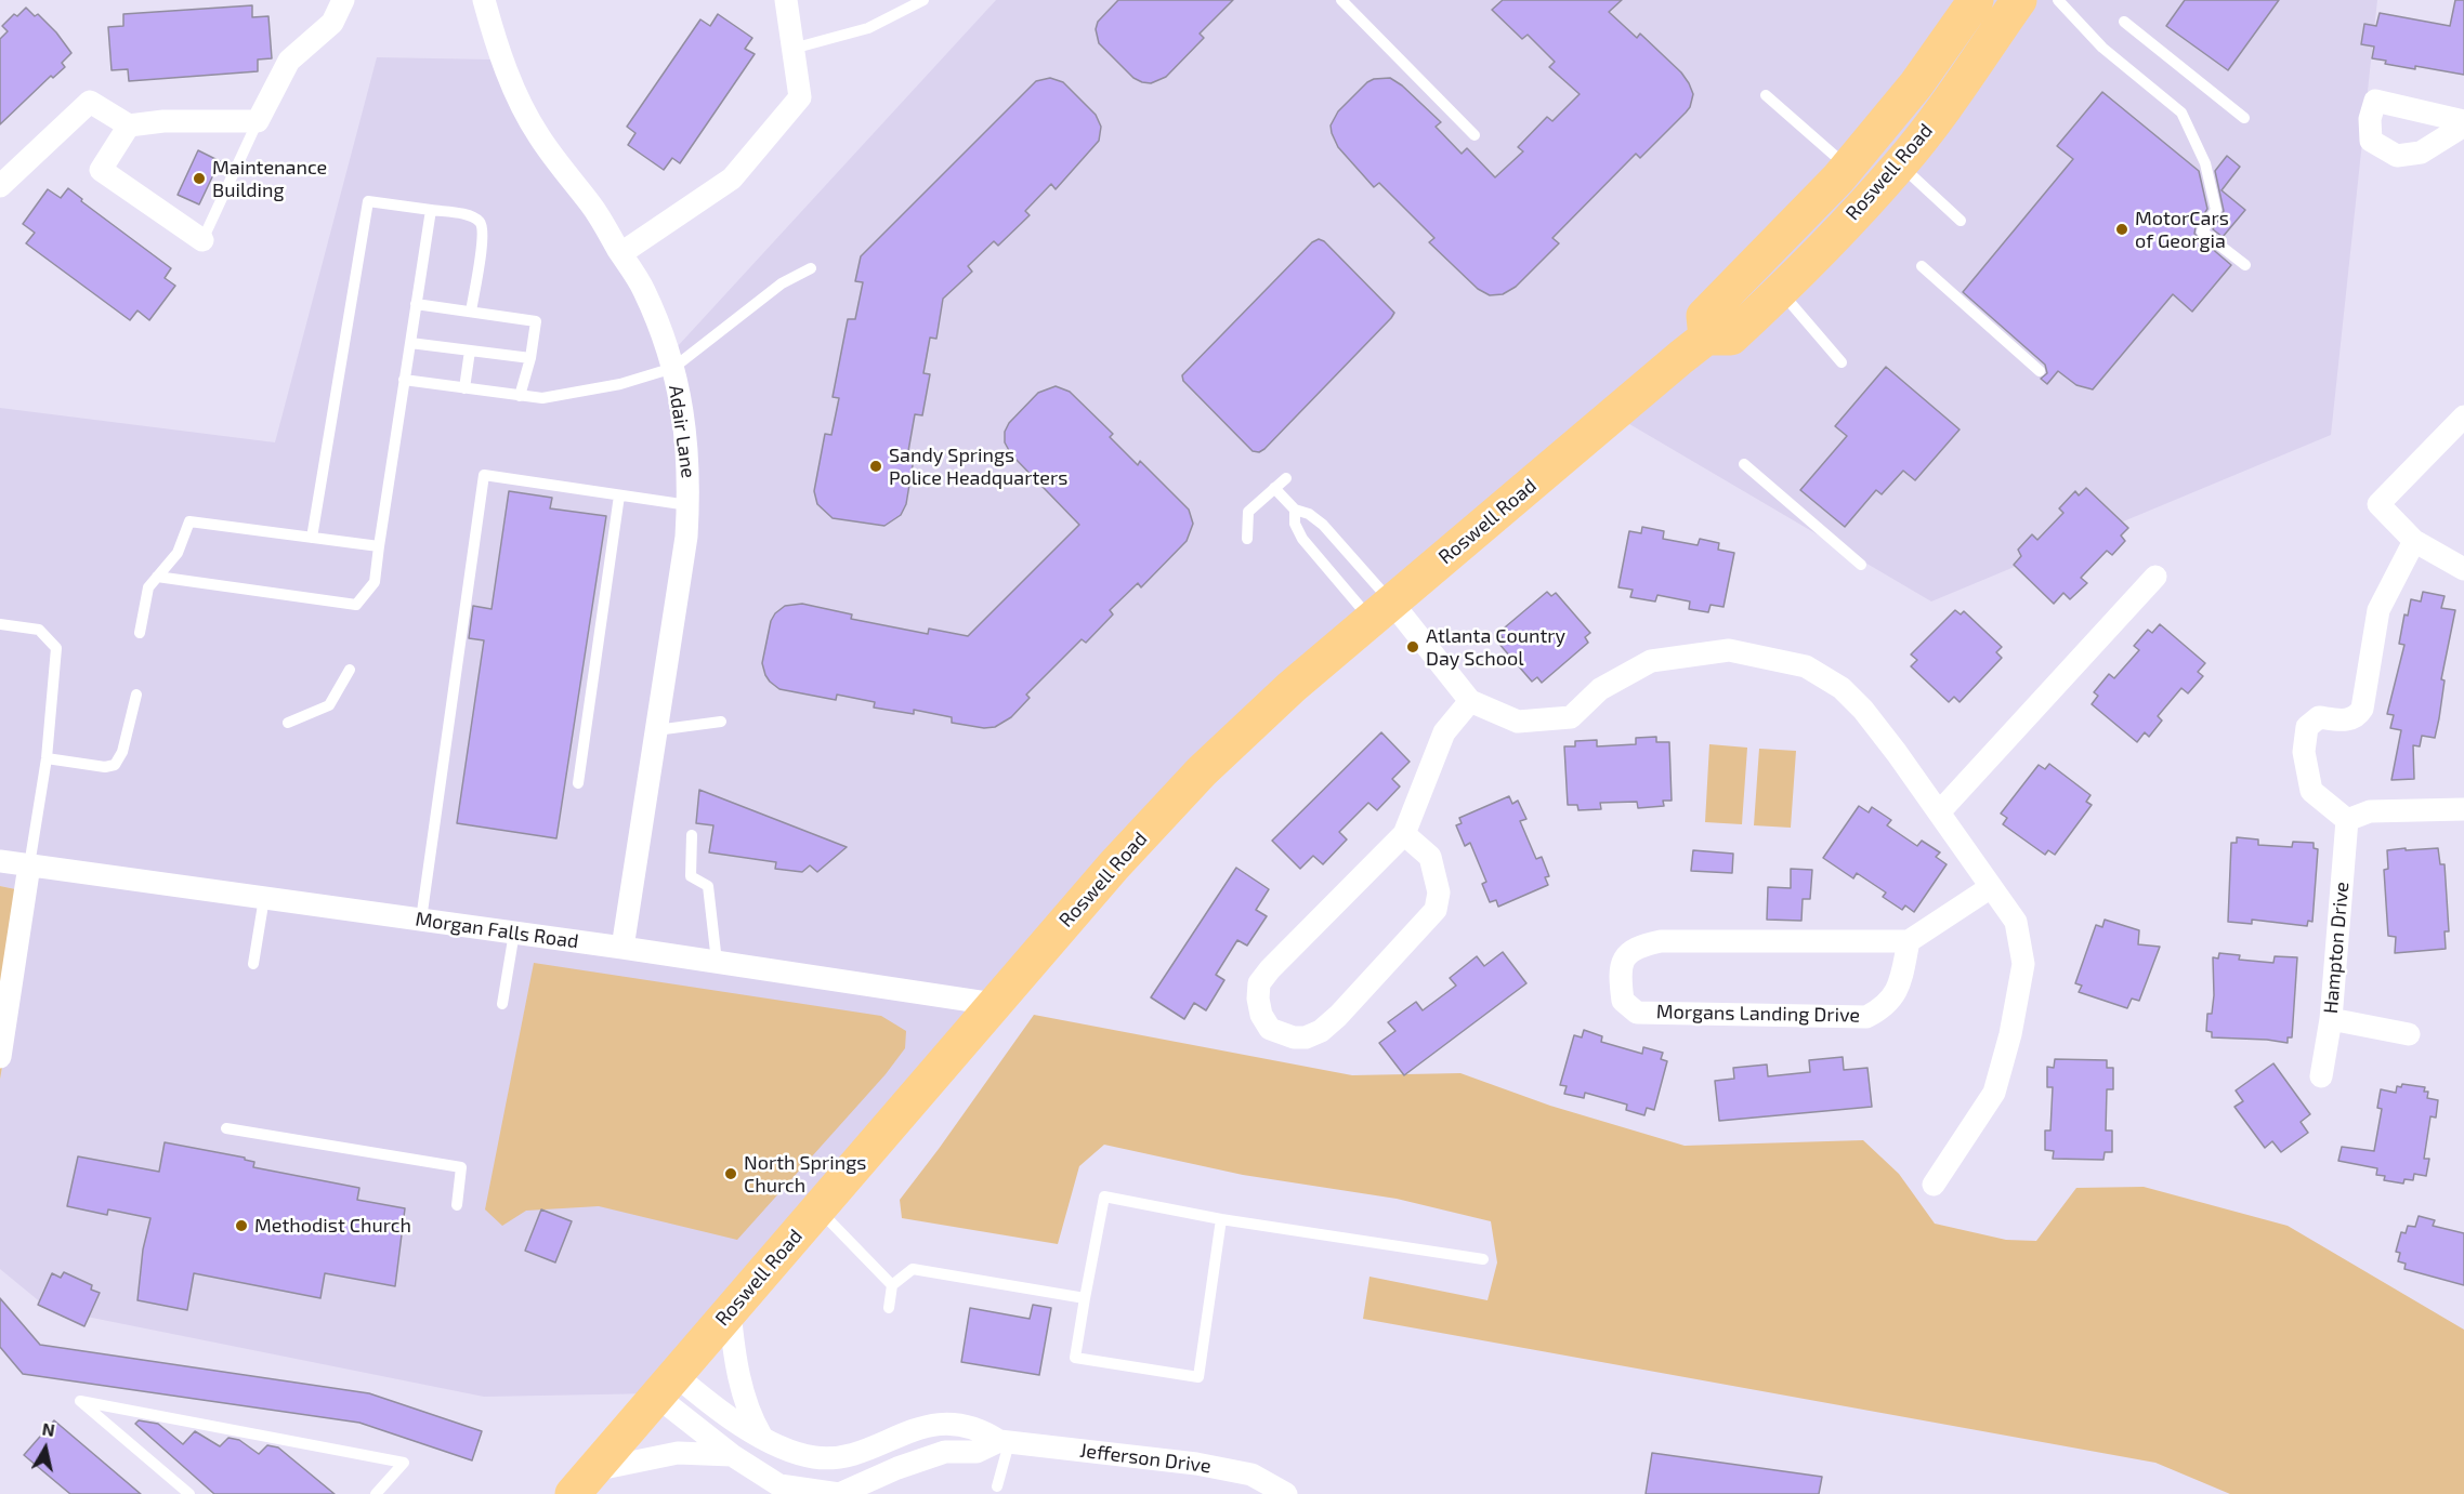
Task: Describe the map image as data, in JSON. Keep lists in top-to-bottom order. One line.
{"streets":{"main road":["Roswell Road"],"street":["Adair Lane","Morgan Falls Road","Hampton Drive","Morgans Landing Drive","Jefferson Drive"]},"crossings":[["Roswell Road","Morgan Falls Road"],["Roswell Road","Jefferson Drive"],["Adair Lane","Morgan Falls Road"]],"places":["Maintenance Building","MotorCars of Georgia","Sandy Springs Police Headquarters","Atlanta Country Day School","North Springs Church","Methodist Church"],"north":"top"}
